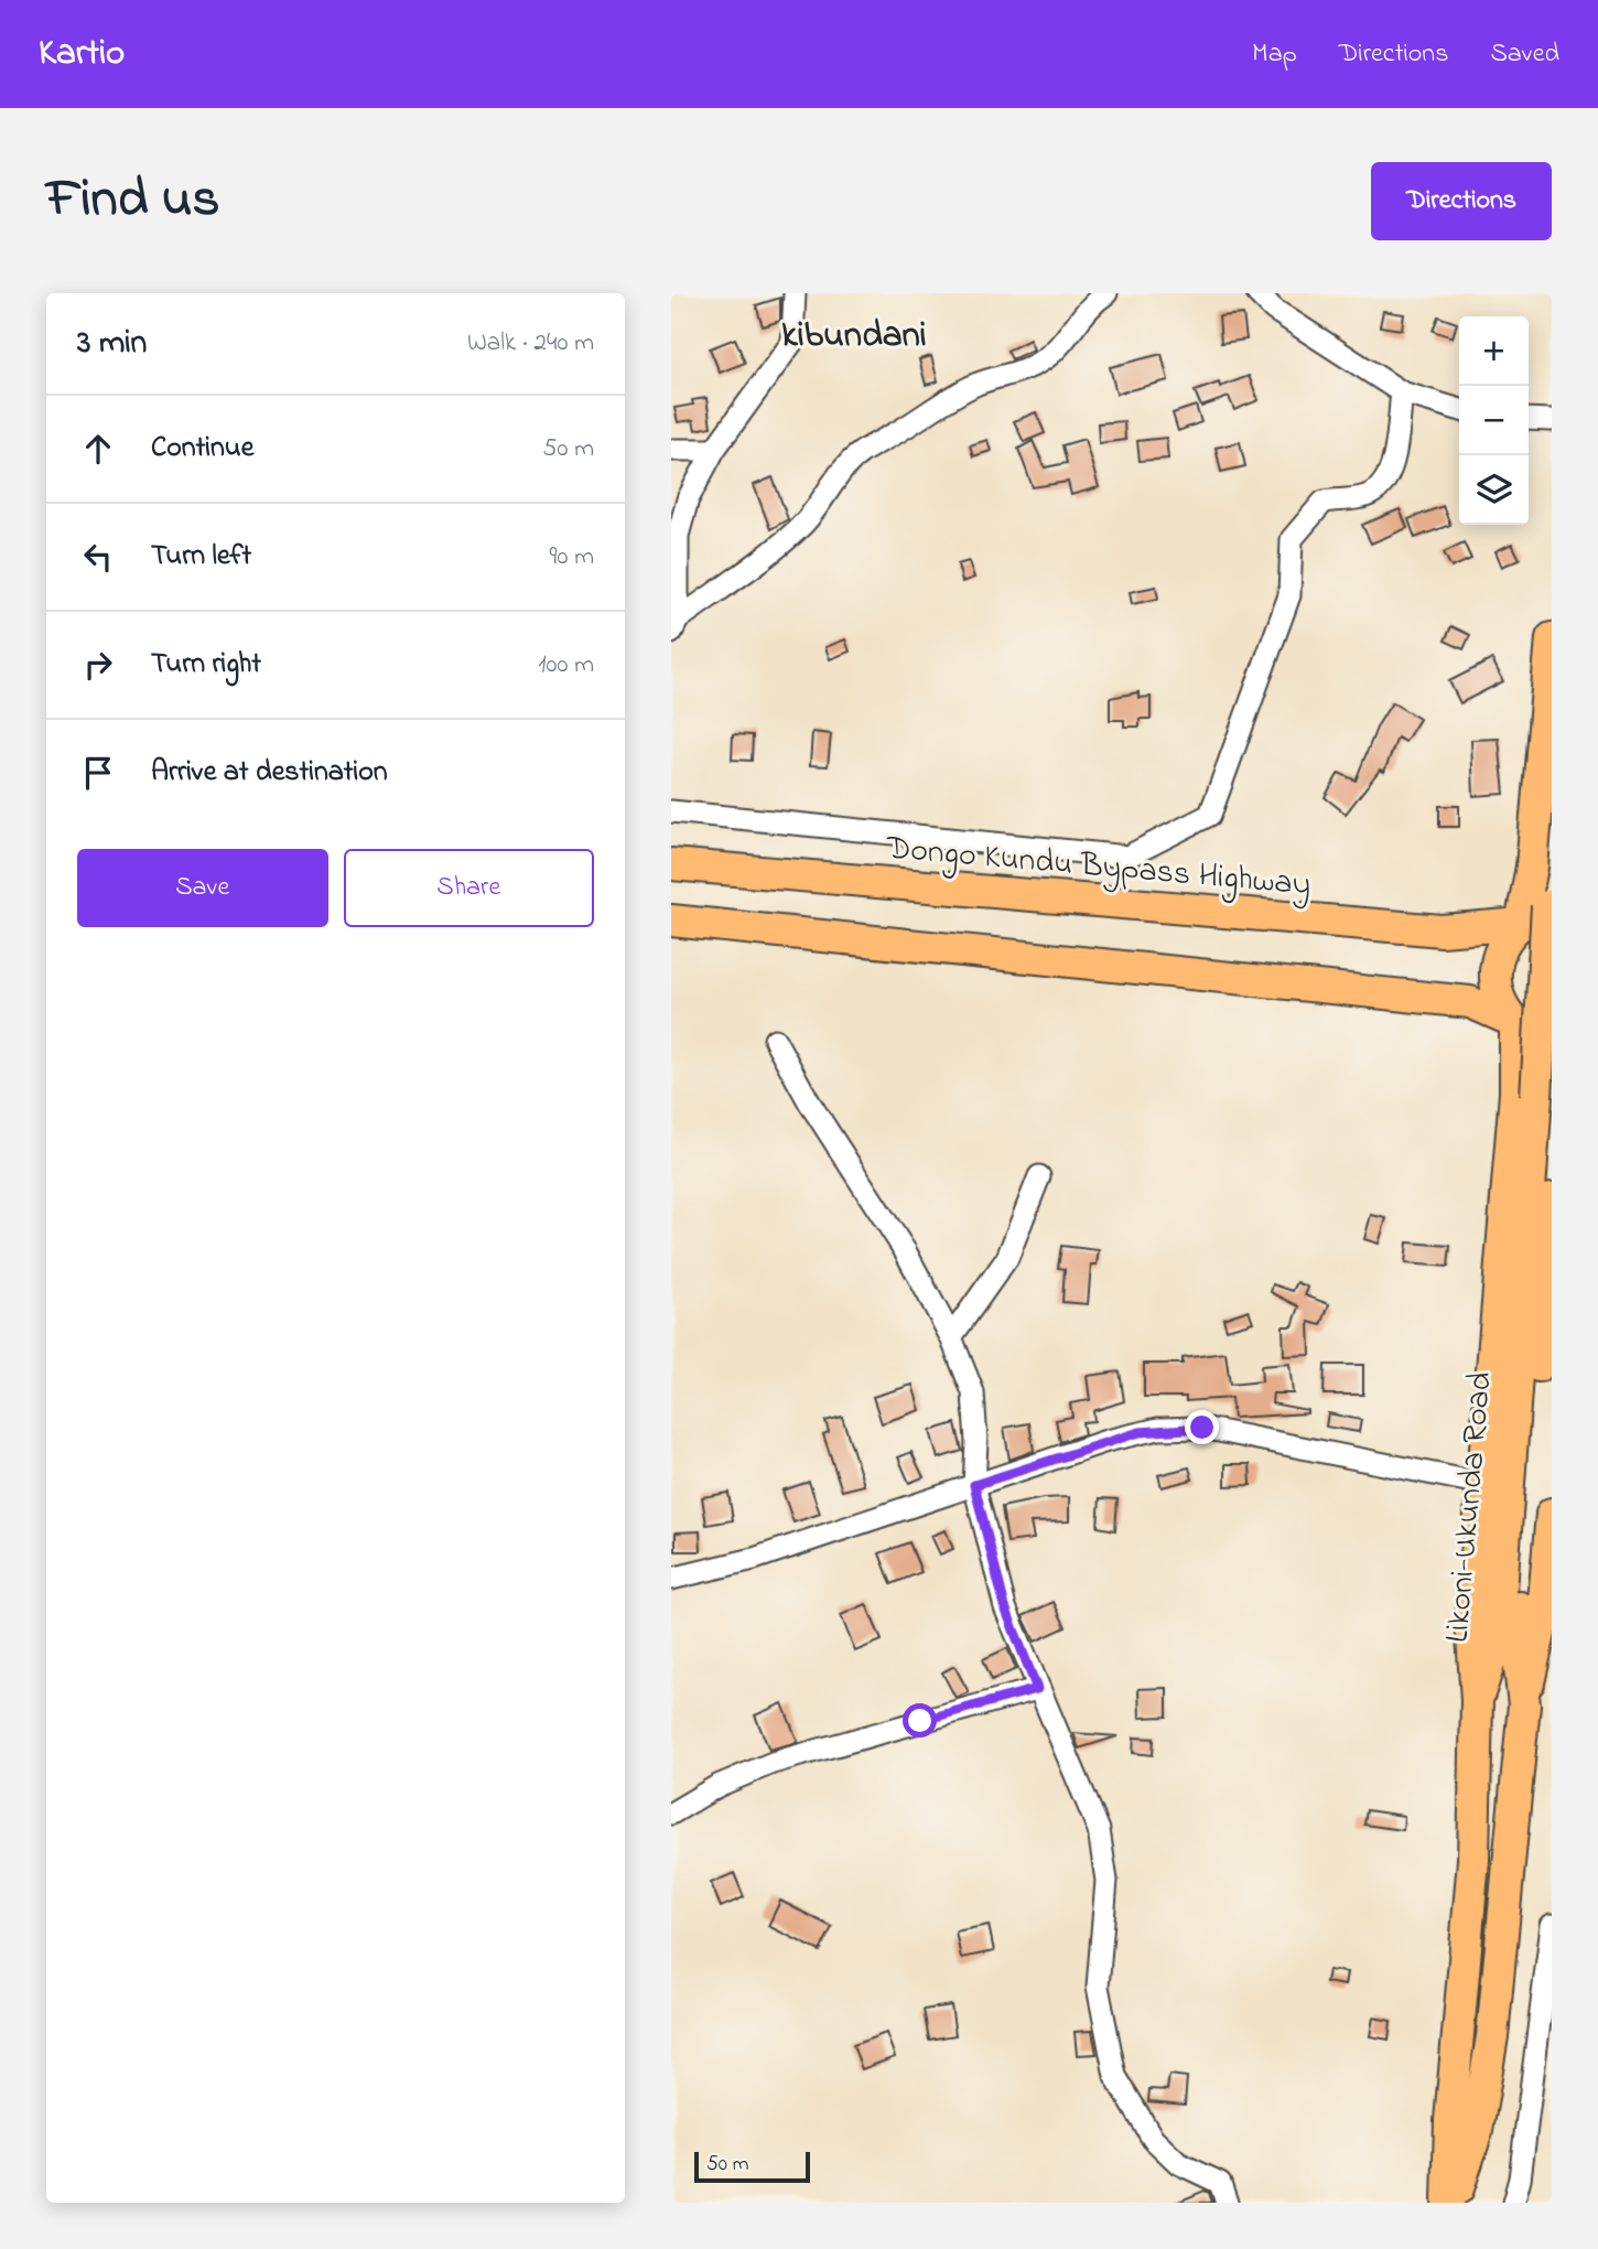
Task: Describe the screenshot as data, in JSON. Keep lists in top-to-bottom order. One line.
{"streets":{"highway":["Dongo Kundu Bypass Highway","Likoni-Ukunda Road"]},"districts":["kibundani"],"scale_bar":"50 m","page":{"header":"Kartio","nav":["Map","Directions","Saved"],"title":"Find us","buttons":["Directions",["Save","Share"]],"heading":["3 min","Walk · 240 m"],"map_buttons":["+","−"],"list":[["Continue","50 m"],["Turn left","90 m"],["Turn right","100 m"],"Arrive at destination"],"scale":"50 m"}}
